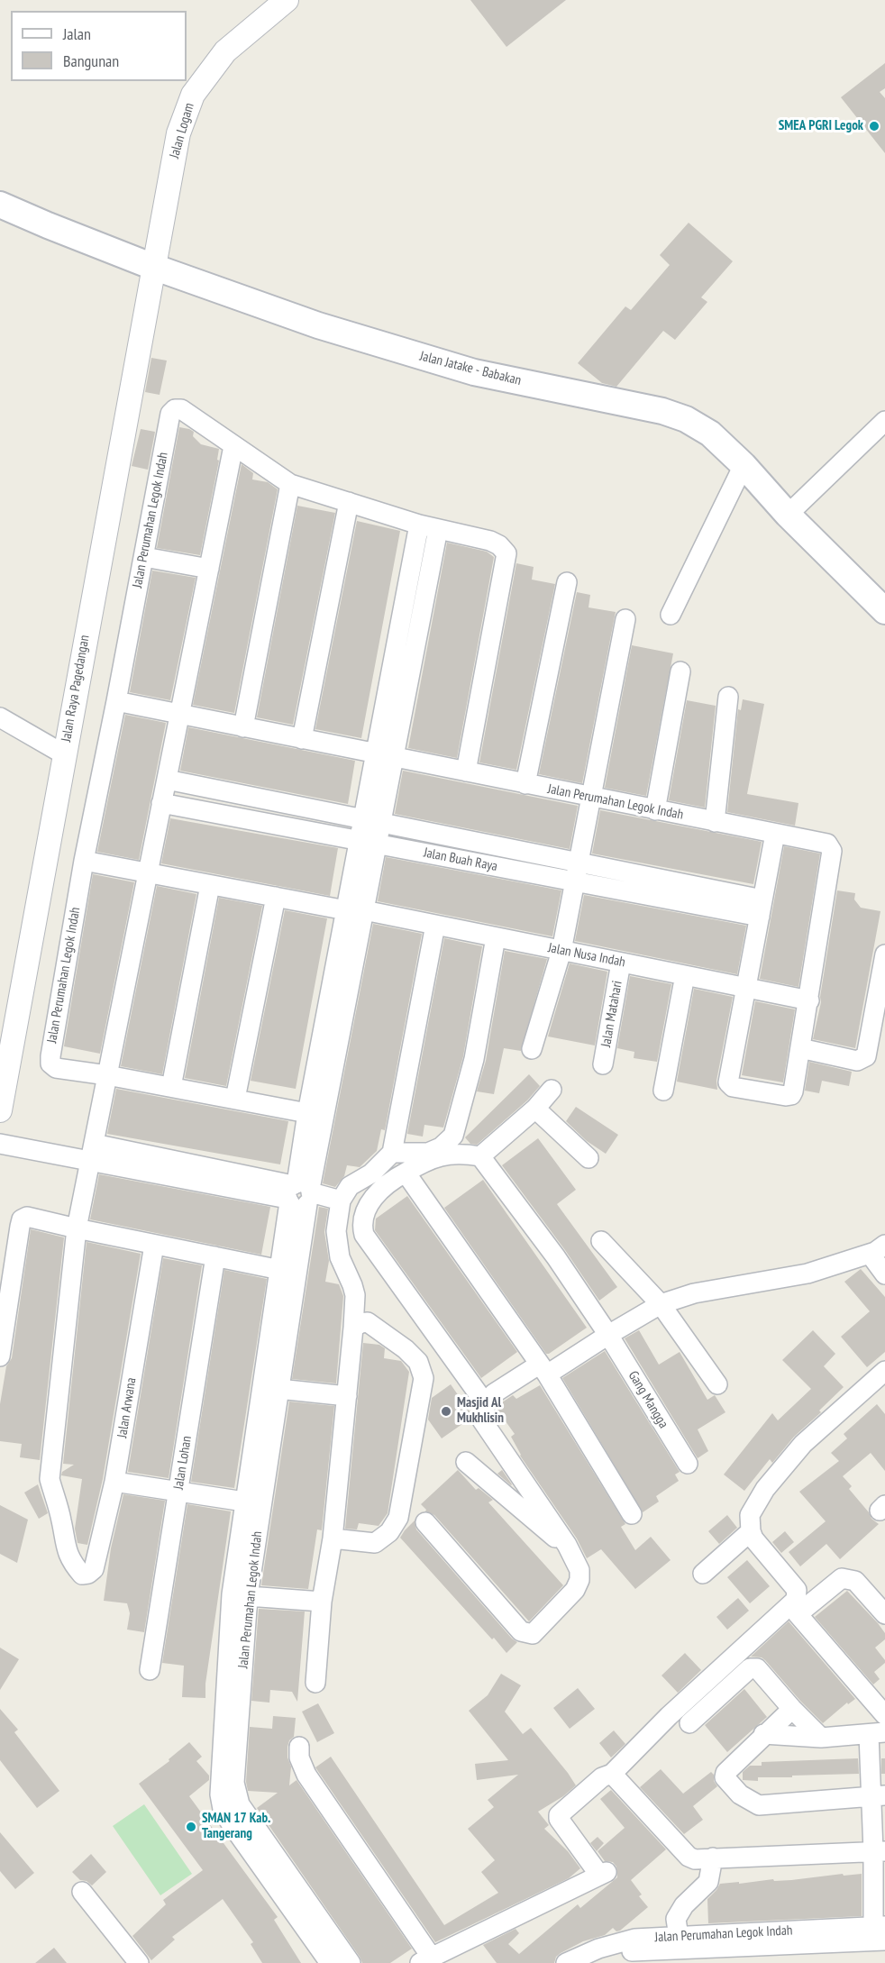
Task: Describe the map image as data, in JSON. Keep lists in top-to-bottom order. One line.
{"streets":{"main road":["Jalan Jatake - Babakan"],"street":["Jalan Logam","Jalan Perumahan Legok Indah","Jalan Raya Pagedangan","Jalan Buah Raya","Jalan Nusa Indah","Jalan Matahari","Gang Mangga","Jalan Arwana","Jalan Lohan"]},"crossings":[["Jalan Logam","Jalan Jatake - Babakan"],["Jalan Logam","Jalan Raya Pagedangan"],["Jalan Jatake - Babakan","Jalan Raya Pagedangan"],["Jalan Perumahan Legok Indah","Jalan Buah Raya"],["Jalan Perumahan Legok Indah","Jalan Nusa Indah"],["Jalan Nusa Indah","Jalan Matahari"]],"places":["SMEA PGRI Legok","Masjid Al Mukhlisin","SMAN 17 Kab. Tangerang"],"legend":["Jalan","Bangunan"]}
